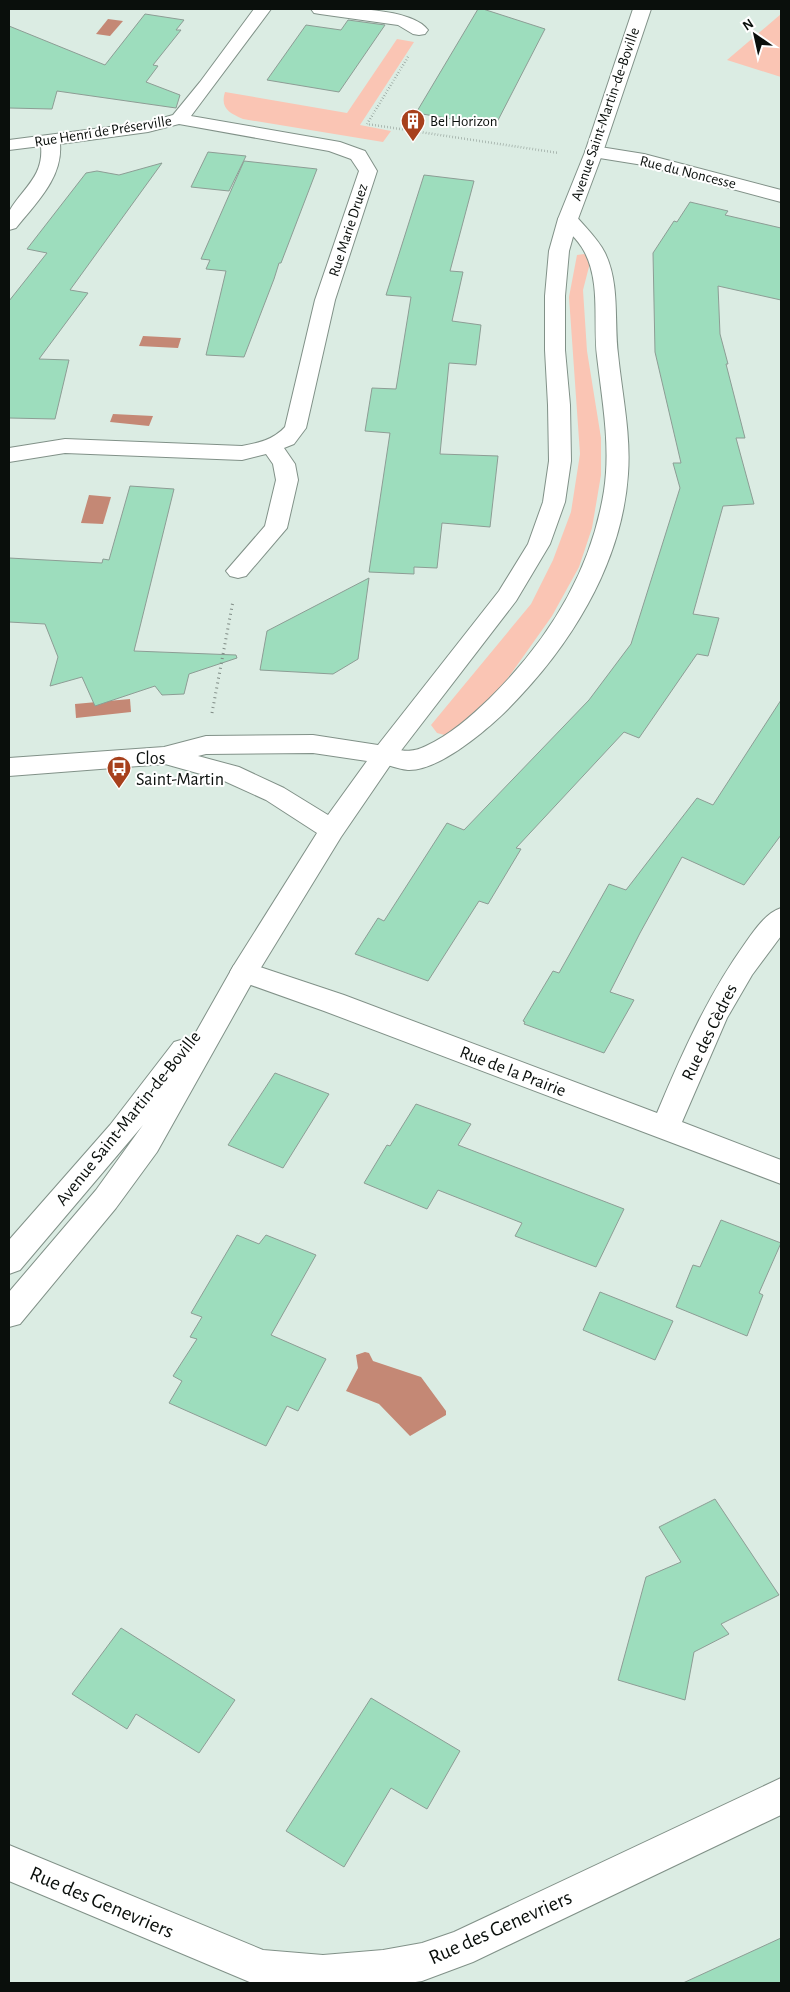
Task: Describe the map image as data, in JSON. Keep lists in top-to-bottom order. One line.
{"streets":{"street":["Avenue Saint-Martin-de-Boville","Rue Henri de Préserville","Rue du Noncesse","Rue Marie Druez","Rue des Cèdres","Rue de la Prairie","Rue des Genevriers"]},"crossings":[["Avenue Saint-Martin-de-Boville","Rue du Noncesse"],["Avenue Saint-Martin-de-Boville","Rue de la Prairie"],["Rue Henri de Préserville","Rue Marie Druez"],["Rue des Cèdres","Rue de la Prairie"]],"places":{"building":["Bel Horizon"],"bus stop":["Clos Saint-Martin"]},"north":"top left"}
